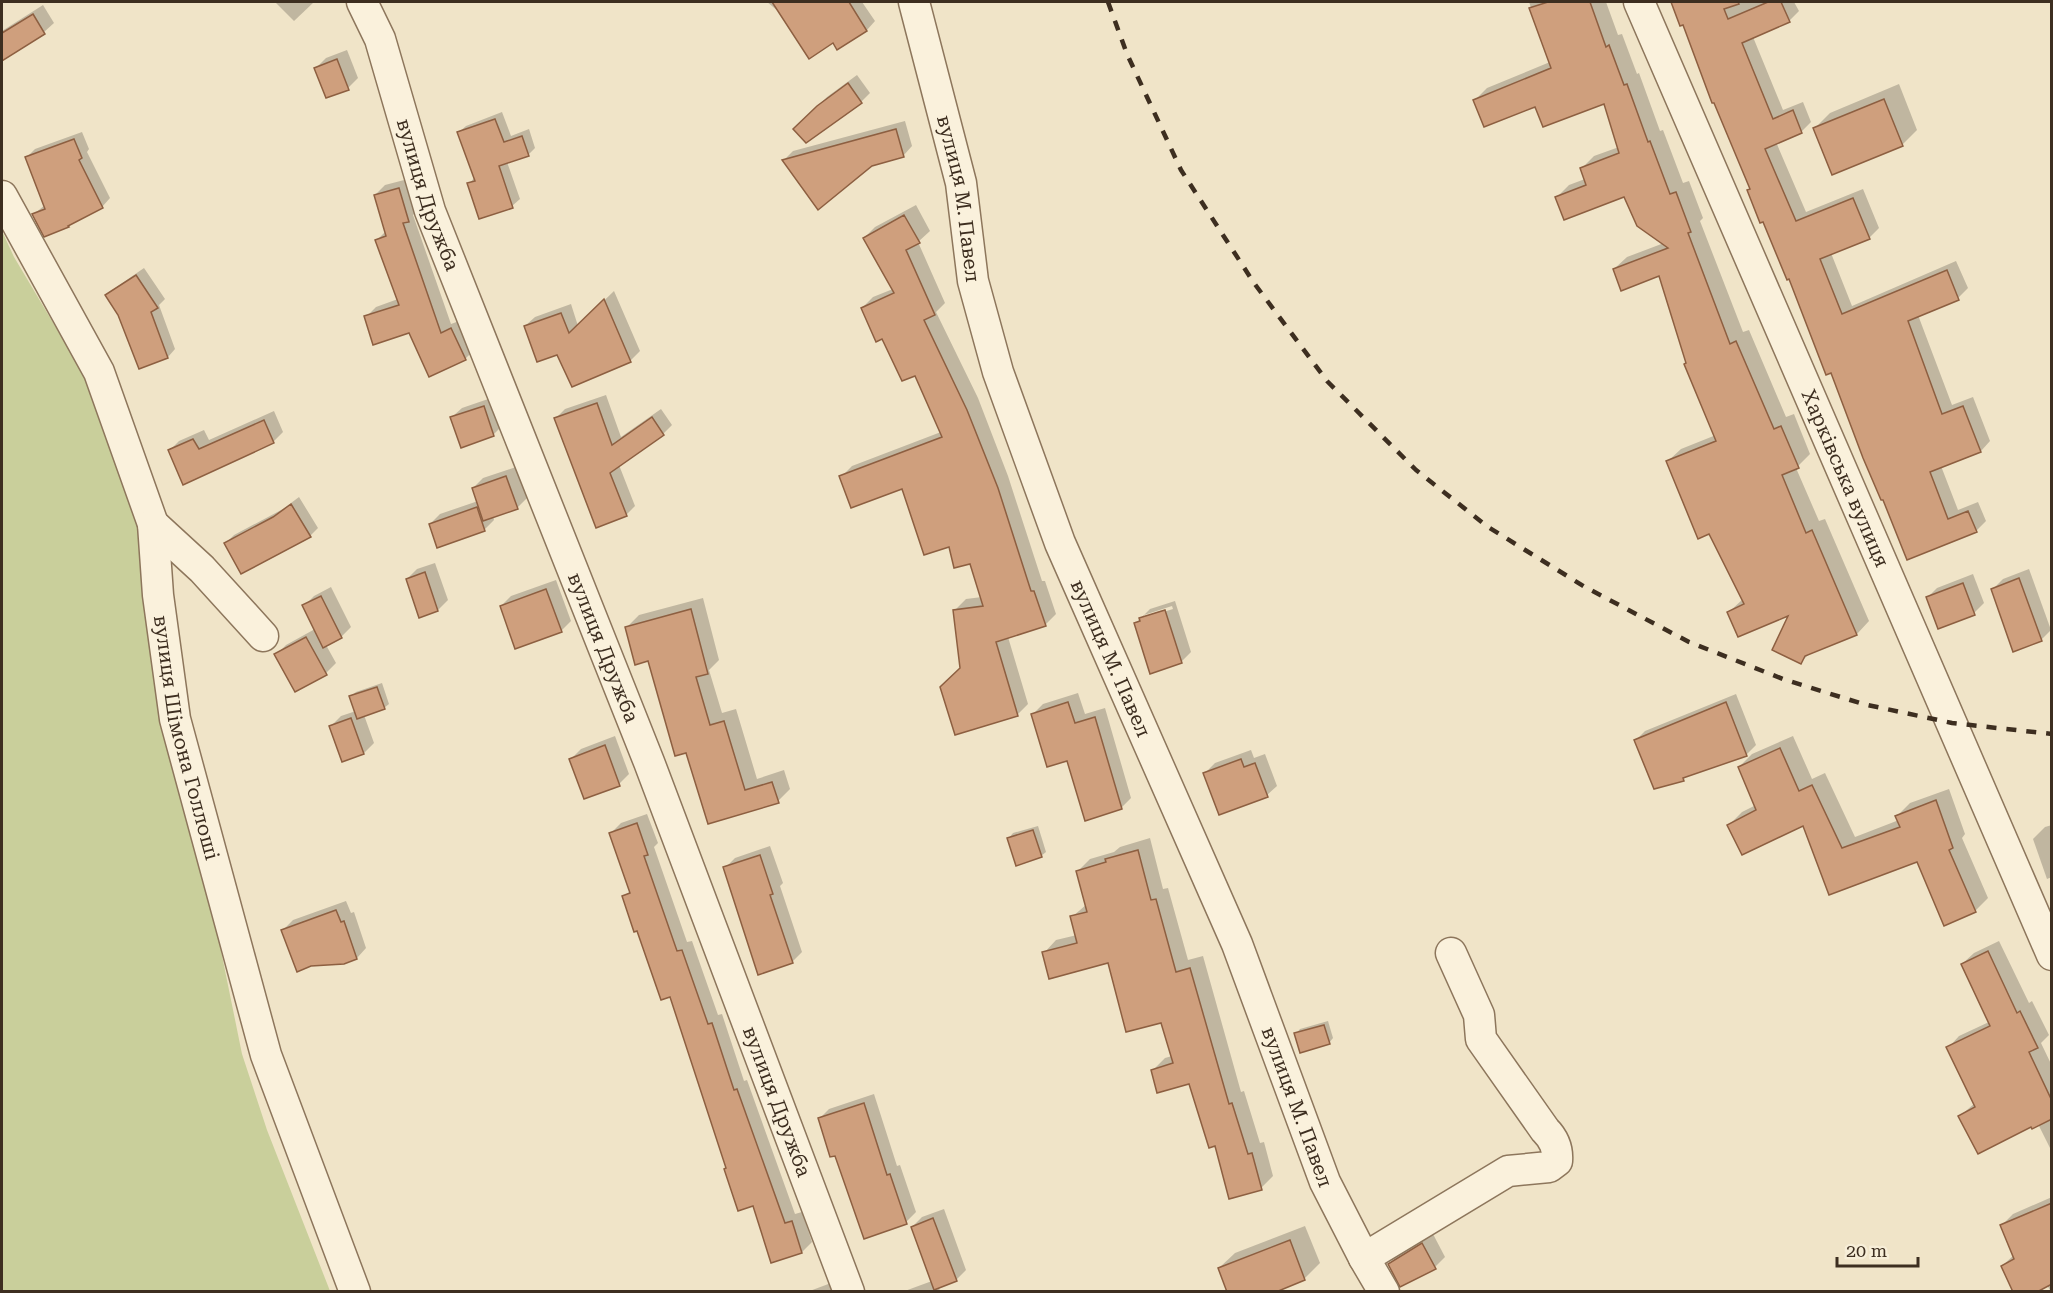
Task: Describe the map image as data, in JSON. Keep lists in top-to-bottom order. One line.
{"streets":{"street":["вулиця Дружба","вулиця М. Павел","Харківська вулиця","вулиця Шімона Голлоші"]},"scale_bar":"20 m"}
